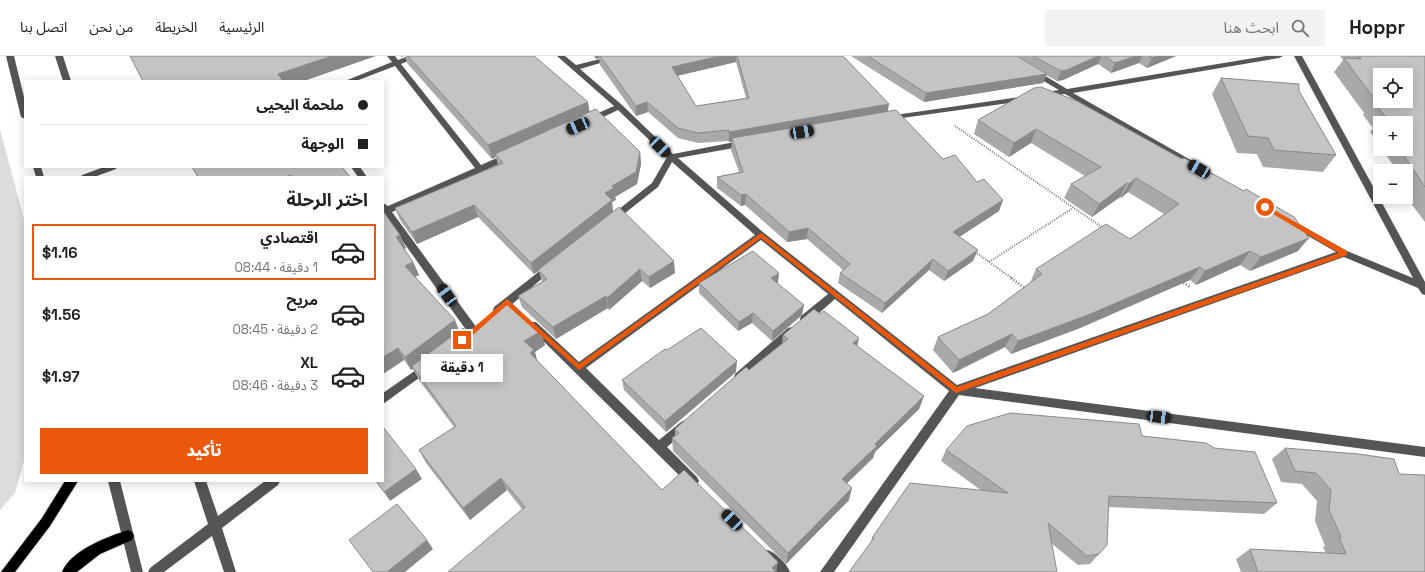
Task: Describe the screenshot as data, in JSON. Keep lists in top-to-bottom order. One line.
{"page":{"header":"Hoppr","search":"ابحث هنا","nav":["الرئيسية","الخريطة","من نحن","اتصل بنا"],"map_buttons":["+","−"],"banner":["ملحمة اليحيى","الوجهة"],"heading":"اختر الرحلة","list":[{"name":"اقتصادي","note":"1 دقيقة · 08:44","value":"$1.16"},{"name":"مريح","note":"2 دقيقة · 08:45","value":"$1.56"},{"name":"XL","note":"3 دقيقة · 08:46","value":"$1.97"}],"bubble":"1 دقيقة","buttons":"تأكيد"}}
